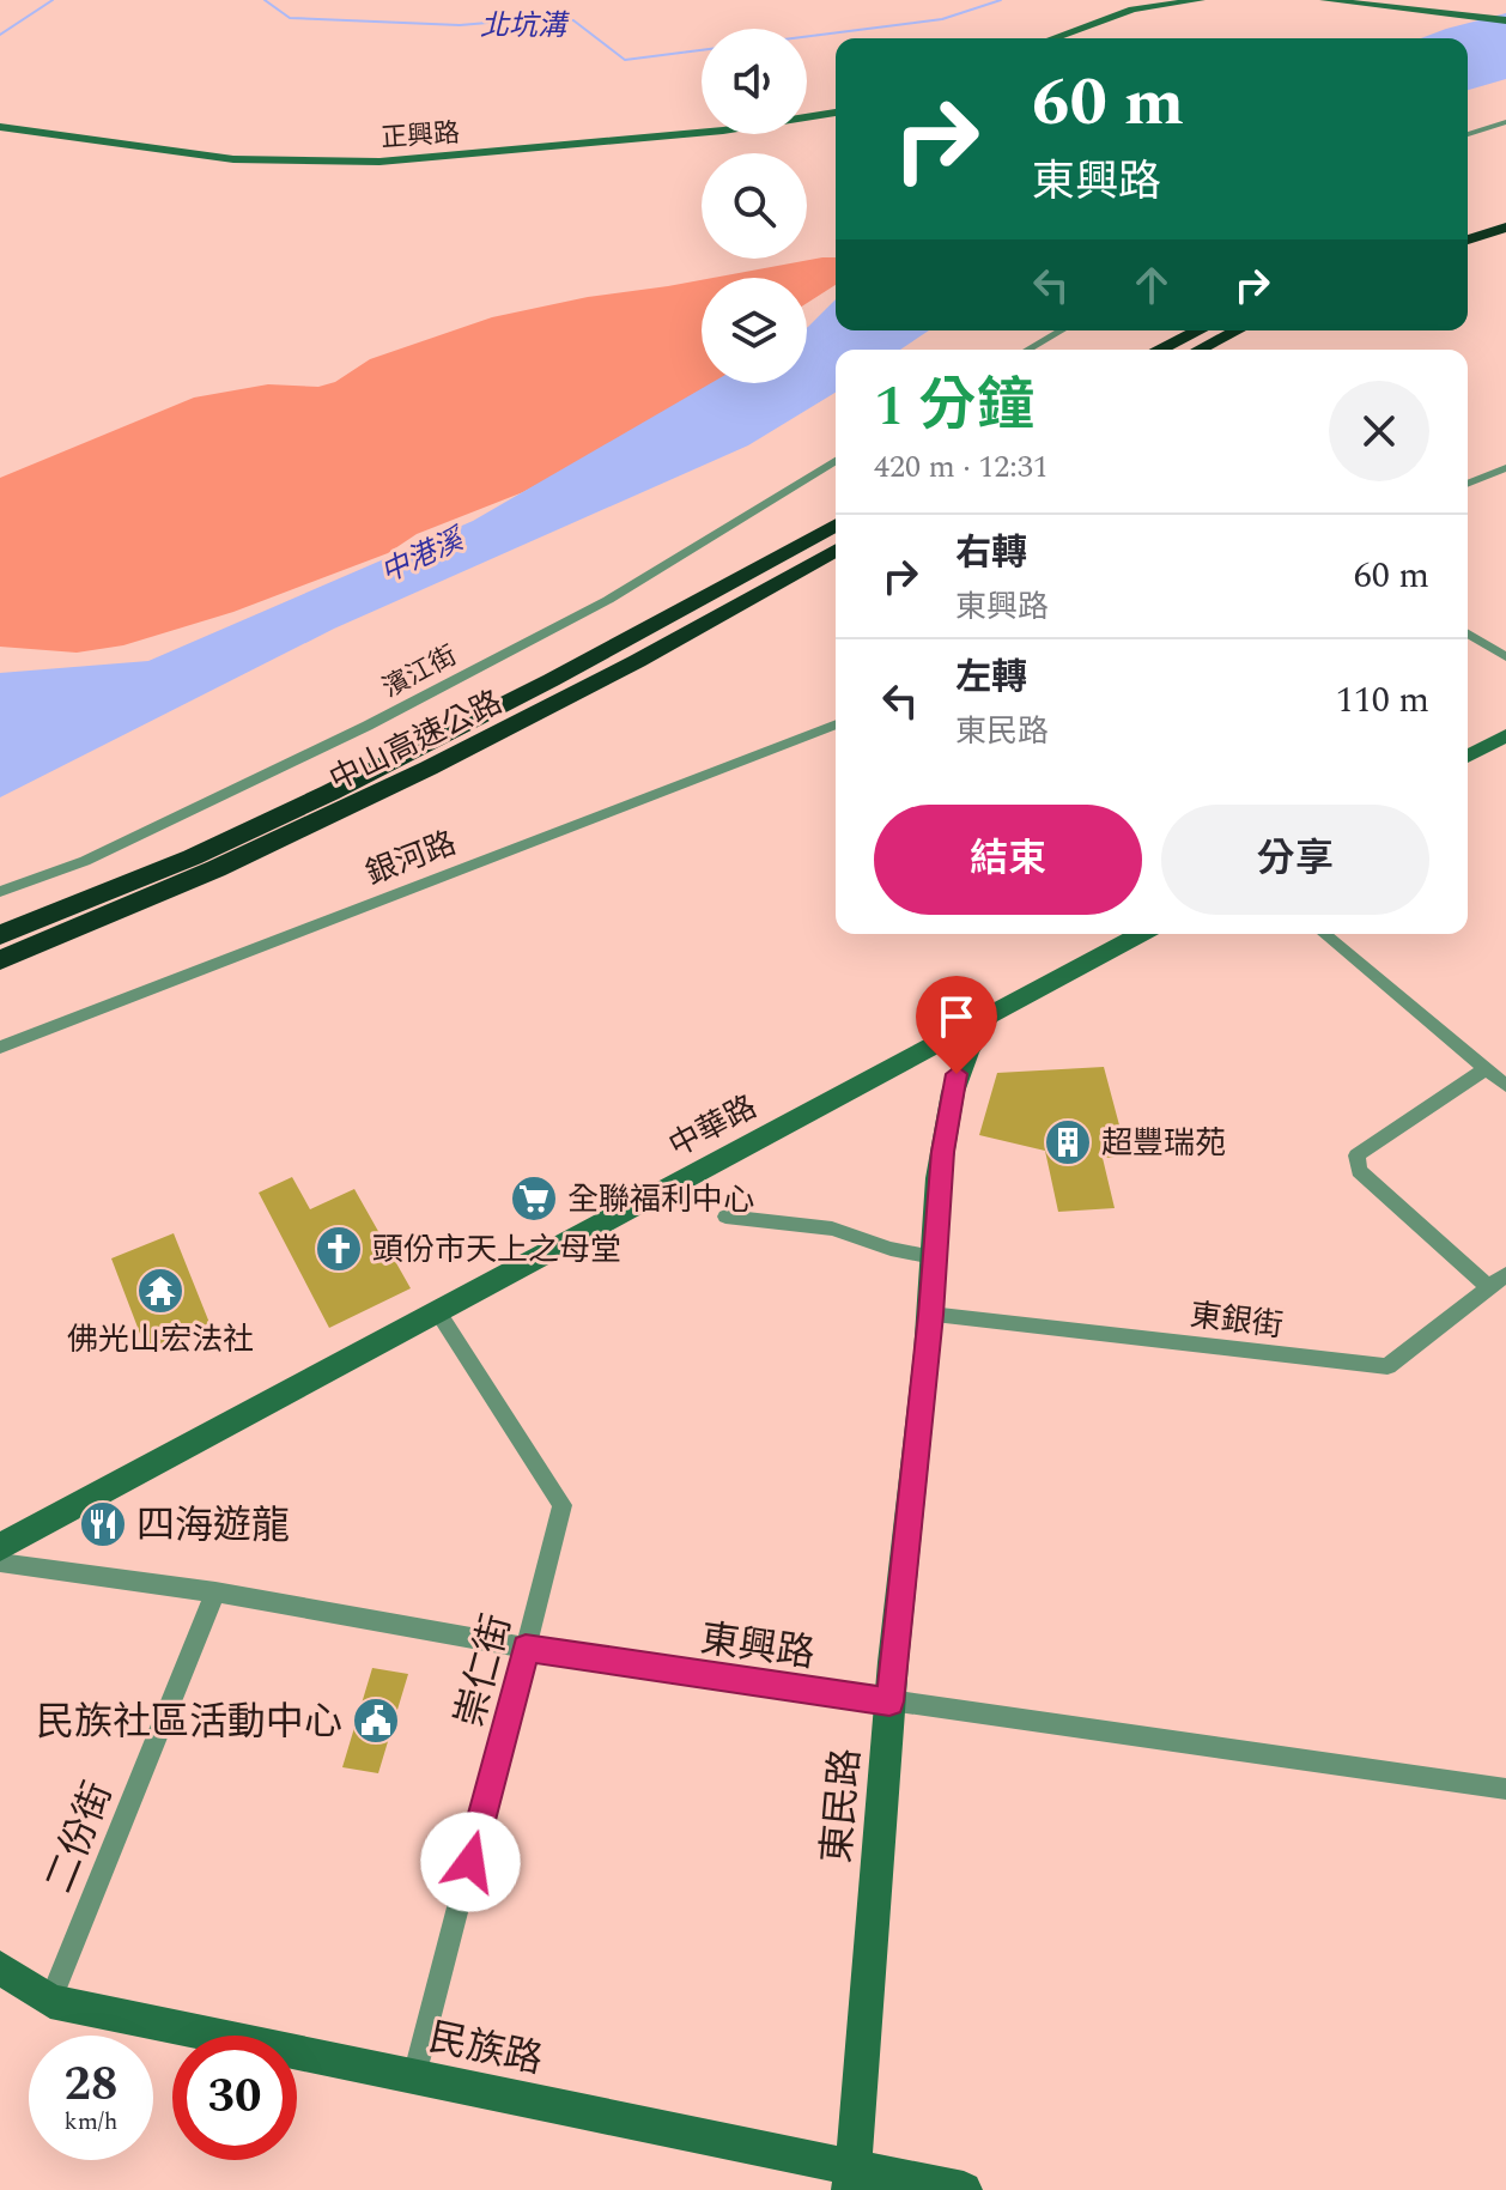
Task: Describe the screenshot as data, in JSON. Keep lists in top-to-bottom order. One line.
{"streets":{"highway":["中山高速公路"],"main road":["正興路","中華路","東民路","民族路"],"street":["濱江街","銀河路","東銀街","東興路","崇仁街","二份街"]},"crossings":[["中華路","崇仁街"],["中華路","東民路"],["東銀街","東民路"],["東興路","崇仁街"],["東興路","東民路"],["東興路","二份街"],["崇仁街","民族路"],["東民路","民族路"],["二份街","民族路"]],"water":["北坑溝","中港溪"],"places":{"building":["超豐瑞苑"],"supermarket":["全聯福利中心"],"church":["頭份市天上之母堂"],"temple":["佛光山宏法社"],"restaurant":["四海遊龍"],"public building":["民族社區活動中心"]},"page":{"turn":["60 m","東興路"],"heading":["1 分鐘","420 m · 12:31"],"list":[{"name":"右轉","note":"東興路","value":"60 m"},{"name":"左轉","note":"東民路","value":"110 m"}],"buttons":["結束","分享"],"speed":"28 km/h","limit":"30"}}
